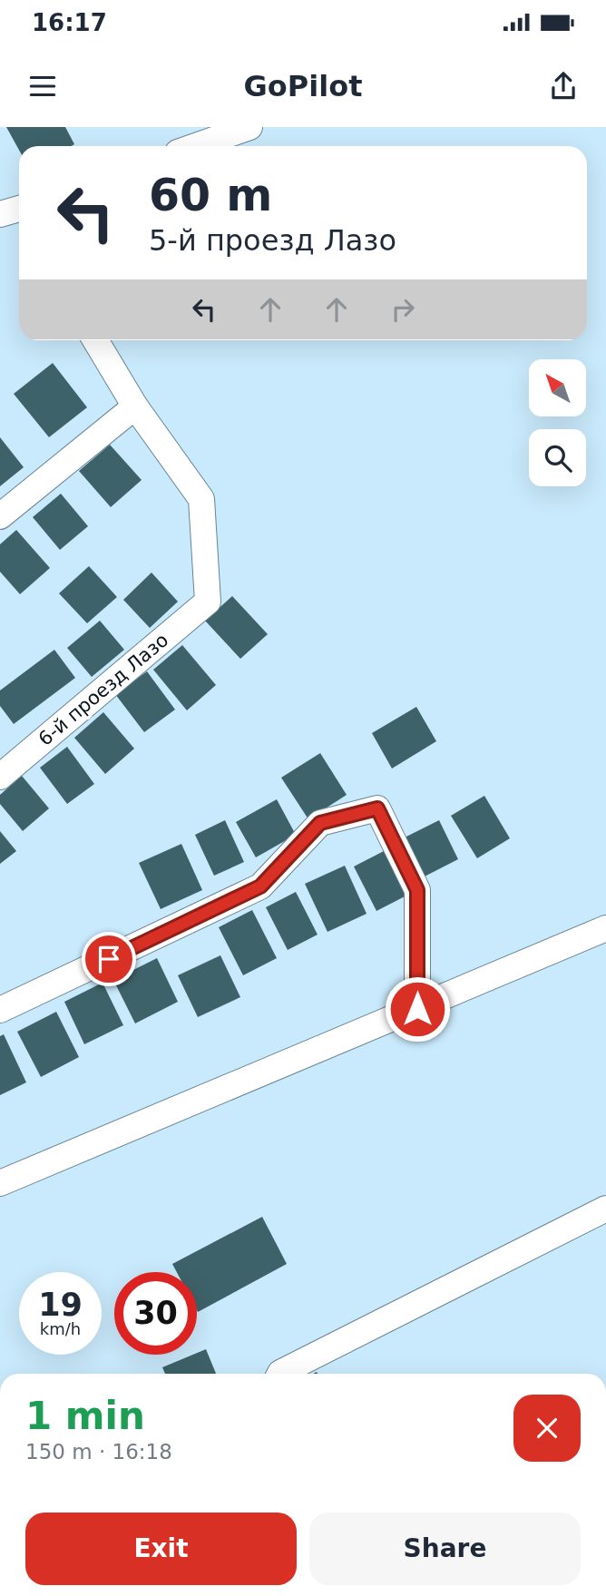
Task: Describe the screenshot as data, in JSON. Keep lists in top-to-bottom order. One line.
{"streets":{"street":["6-й проезд Лазо"]},"north":"top left","page":{"status":"16:17","header":"GoPilot","turn":["60 m","5-й проезд Лазо"],"speed":"19 km/h","limit":"30","heading":["1 min","150 m · 16:18"],"buttons":["Exit","Share"]}}
